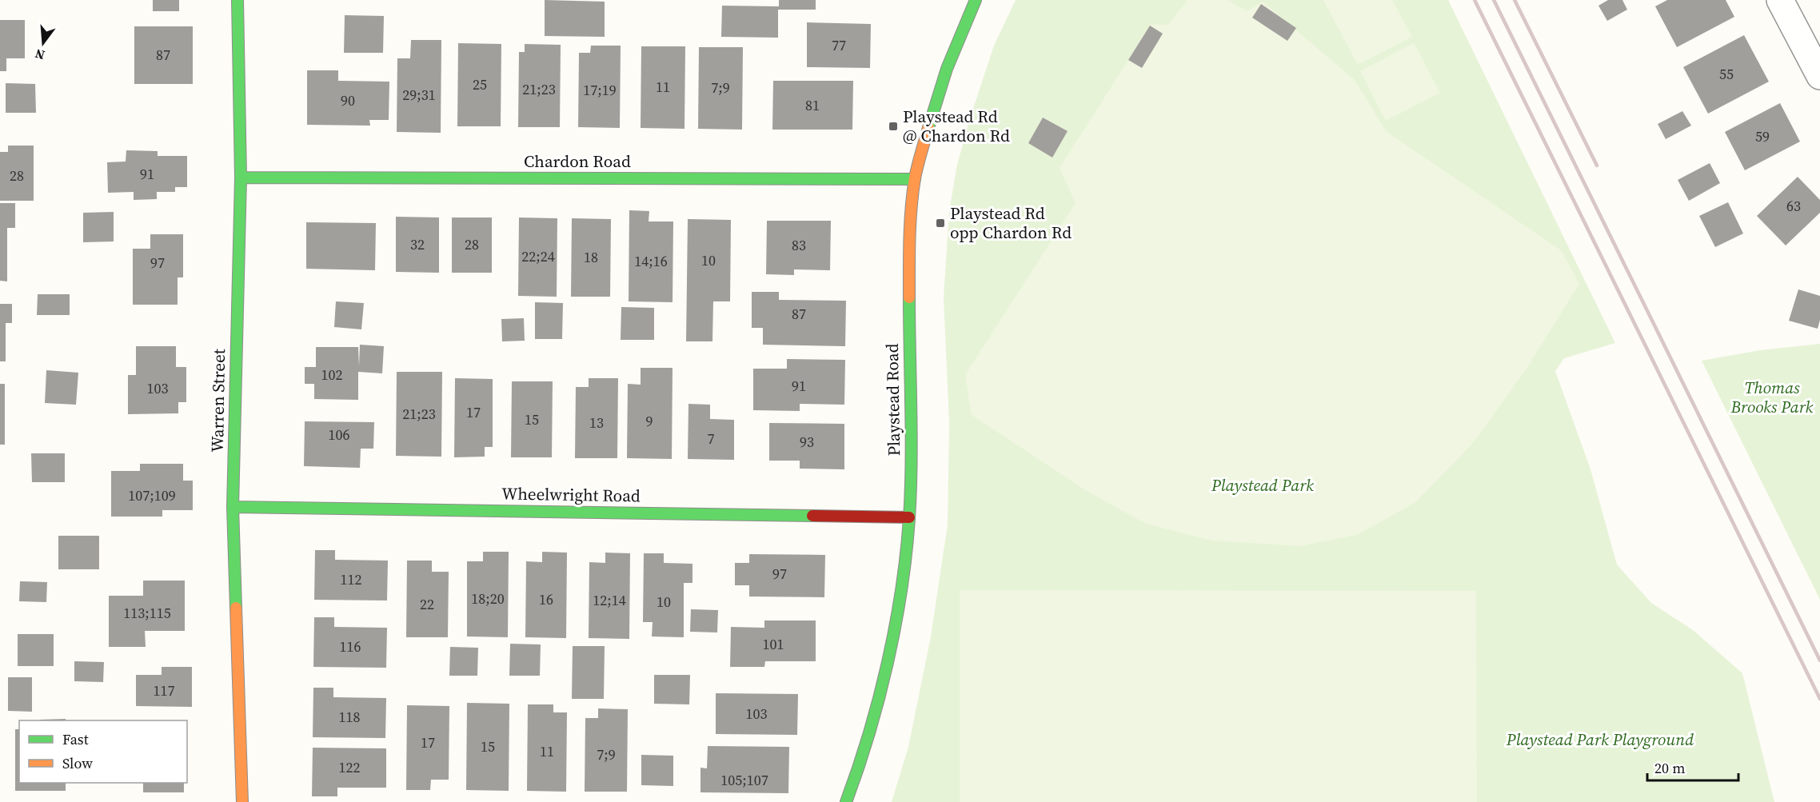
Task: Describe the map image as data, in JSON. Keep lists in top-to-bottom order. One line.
{"streets":{"street":["Chardon Road","Playstead Road","Warren Street","Wheelwright Road"]},"crossings":[["Chardon Road","Playstead Road"],["Chardon Road","Warren Street"],["Playstead Road","Wheelwright Road"],["Warren Street","Wheelwright Road"]],"parks":["Thomas Brooks Park","Playstead Park","Playstead Park Playground"],"places":{"transit":["Playstead Rd @ Chardon Rd","Playstead Rd opp Chardon Rd"]},"house_numbers":["77","87","55","25","11","7;9","21;23","17;19","29;31","90","81","59","91","28","63","32","28","83","22;24","18","10","14;16","97","87","102","91","103","17","21;23","15","9","13","106","7","93","107;109","97","112","18;20","16","12;14","10","22","113;115","101","116","117","103","118","17","15","11","7;9","122","105;107"],"legend":["Fast","Slow"],"scale_bar":"20 m","north":"bottom"}
